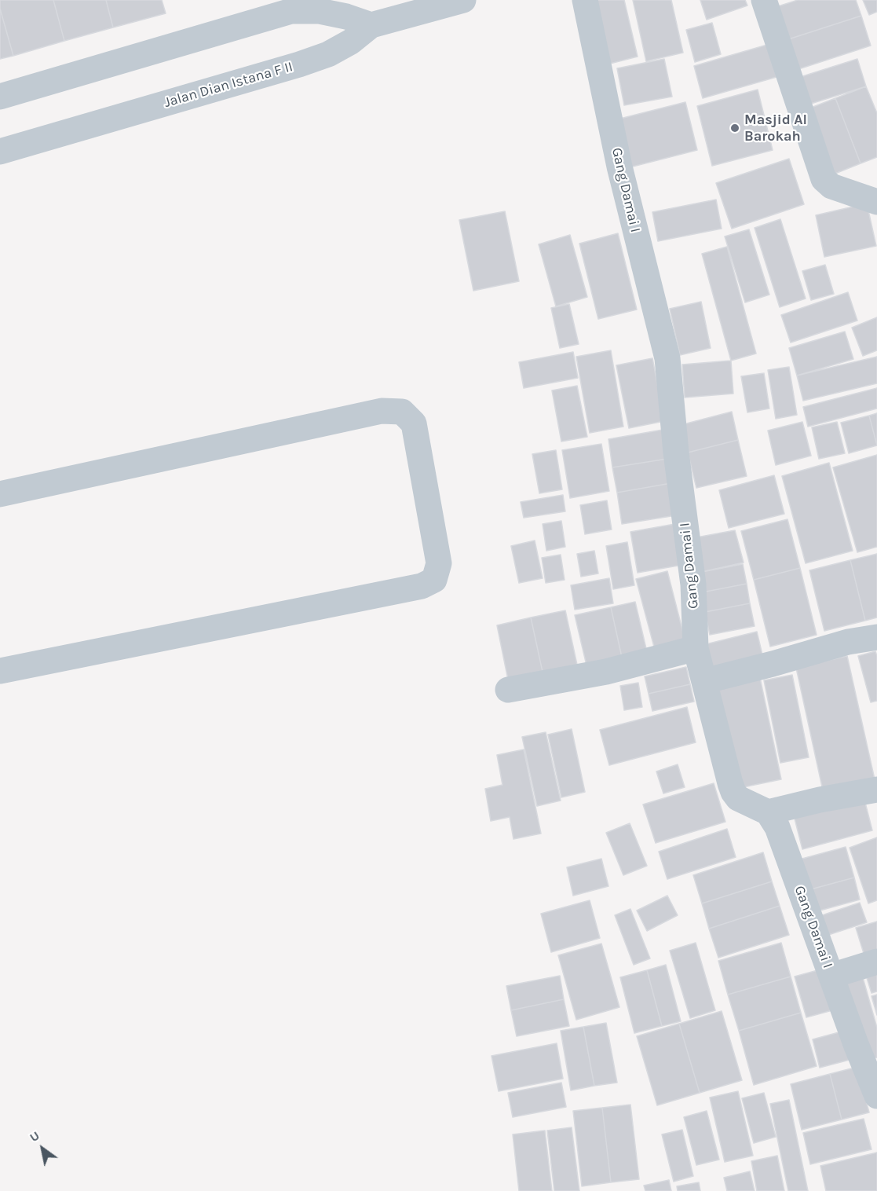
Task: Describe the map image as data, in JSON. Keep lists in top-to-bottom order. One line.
{"streets":{"street":["Jalan Dian Istana F II","Gang Damai I"]},"places":["Masjid Al Barokah"],"north":"top left"}
